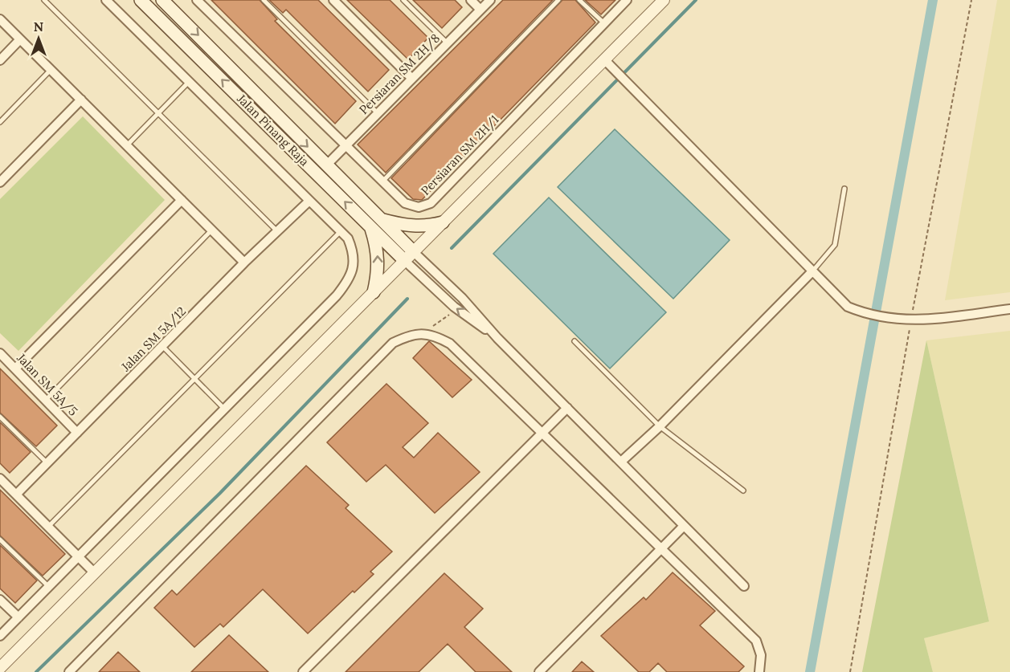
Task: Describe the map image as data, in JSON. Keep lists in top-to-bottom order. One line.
{"streets":{"main road":["Jalan Pinang Raja"],"street":["Persiaran SM 2H/8","Persiaran SM 2H/1","Jalan SM 5A/12","Jalan SM 5A/5"]},"crossings":[["Persiaran SM 2H/8","Persiaran SM 2H/1"],["Jalan SM 5A/12","Jalan SM 5A/5"]],"north":"top"}
